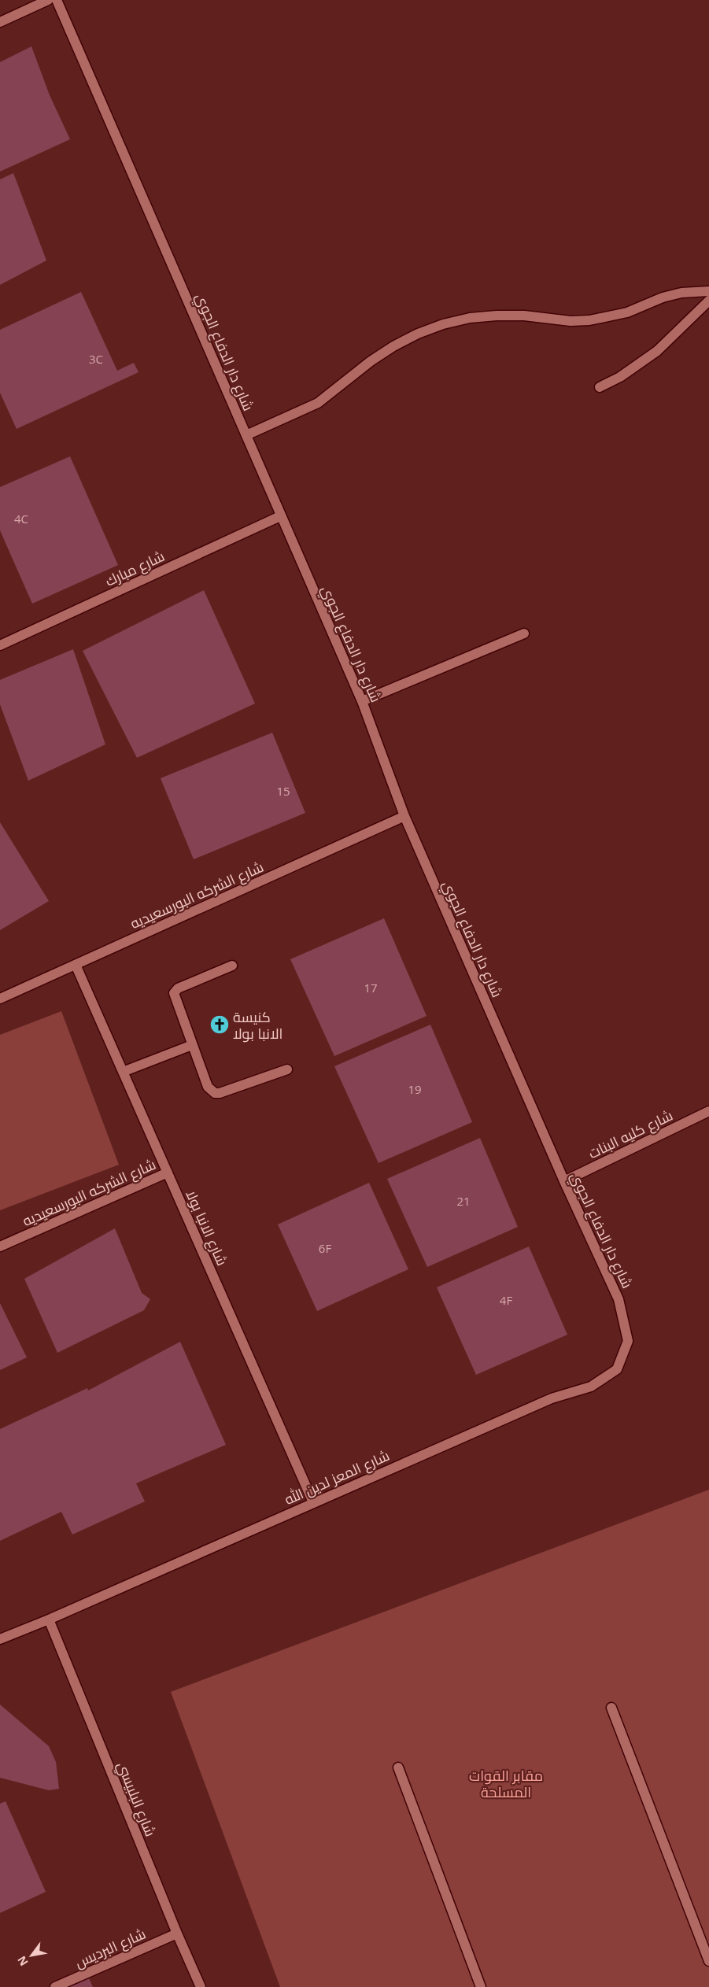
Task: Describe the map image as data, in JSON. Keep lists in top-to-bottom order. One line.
{"streets":{"street":["شارع دار الدفاع الجوي","شارع مبارك","شارع الشركه البورسعيديه","شارع كليه البنات","شارع الانبا بولا","شارع المعز لدين الله","شارع البلبيسي","شارع البرديس"]},"crossings":[["شارع دار الدفاع الجوي","شارع مبارك"],["شارع دار الدفاع الجوي","شارع الشركه البورسعيديه"],["شارع دار الدفاع الجوي","شارع كليه البنات"],["شارع دار الدفاع الجوي","شارع المعز لدين الله"],["شارع الشركه البورسعيديه","شارع الانبا بولا"],["شارع الانبا بولا","شارع المعز لدين الله"],["شارع المعز لدين الله","شارع البلبيسي"],["شارع البلبيسي","شارع البرديس"]],"parks":["مقابر القوات المسلحة"],"places":{"church":["كنيسة الانبا بولا"]},"house_numbers":["3C","4C","15","17","19","21","6F","4F"],"north":"bottom left"}
